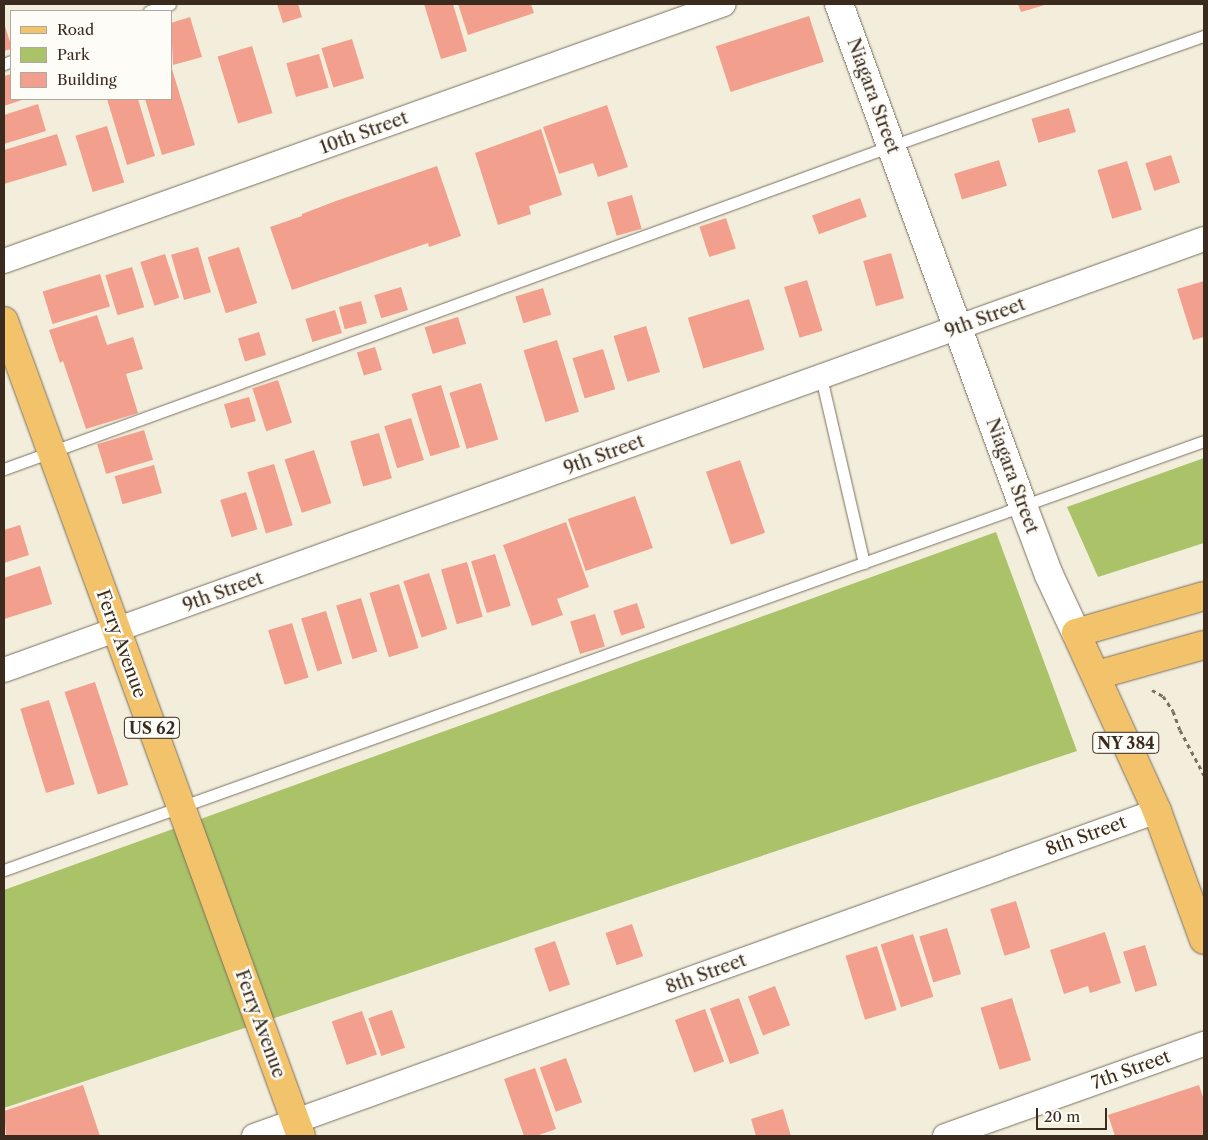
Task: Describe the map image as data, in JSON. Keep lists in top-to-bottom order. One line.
{"streets":{"main road":["Niagara Street","Ferry Avenue","US 62","NY 384"],"street":["10th Street","9th Street","8th Street","7th Street"]},"crossings":[["Niagara Street","9th Street"],["Niagara Street","8th Street"],["9th Street","Ferry Avenue"],["Ferry Avenue","8th Street"]],"legend":["Road","Park","Building"],"scale_bar":"20 m"}
